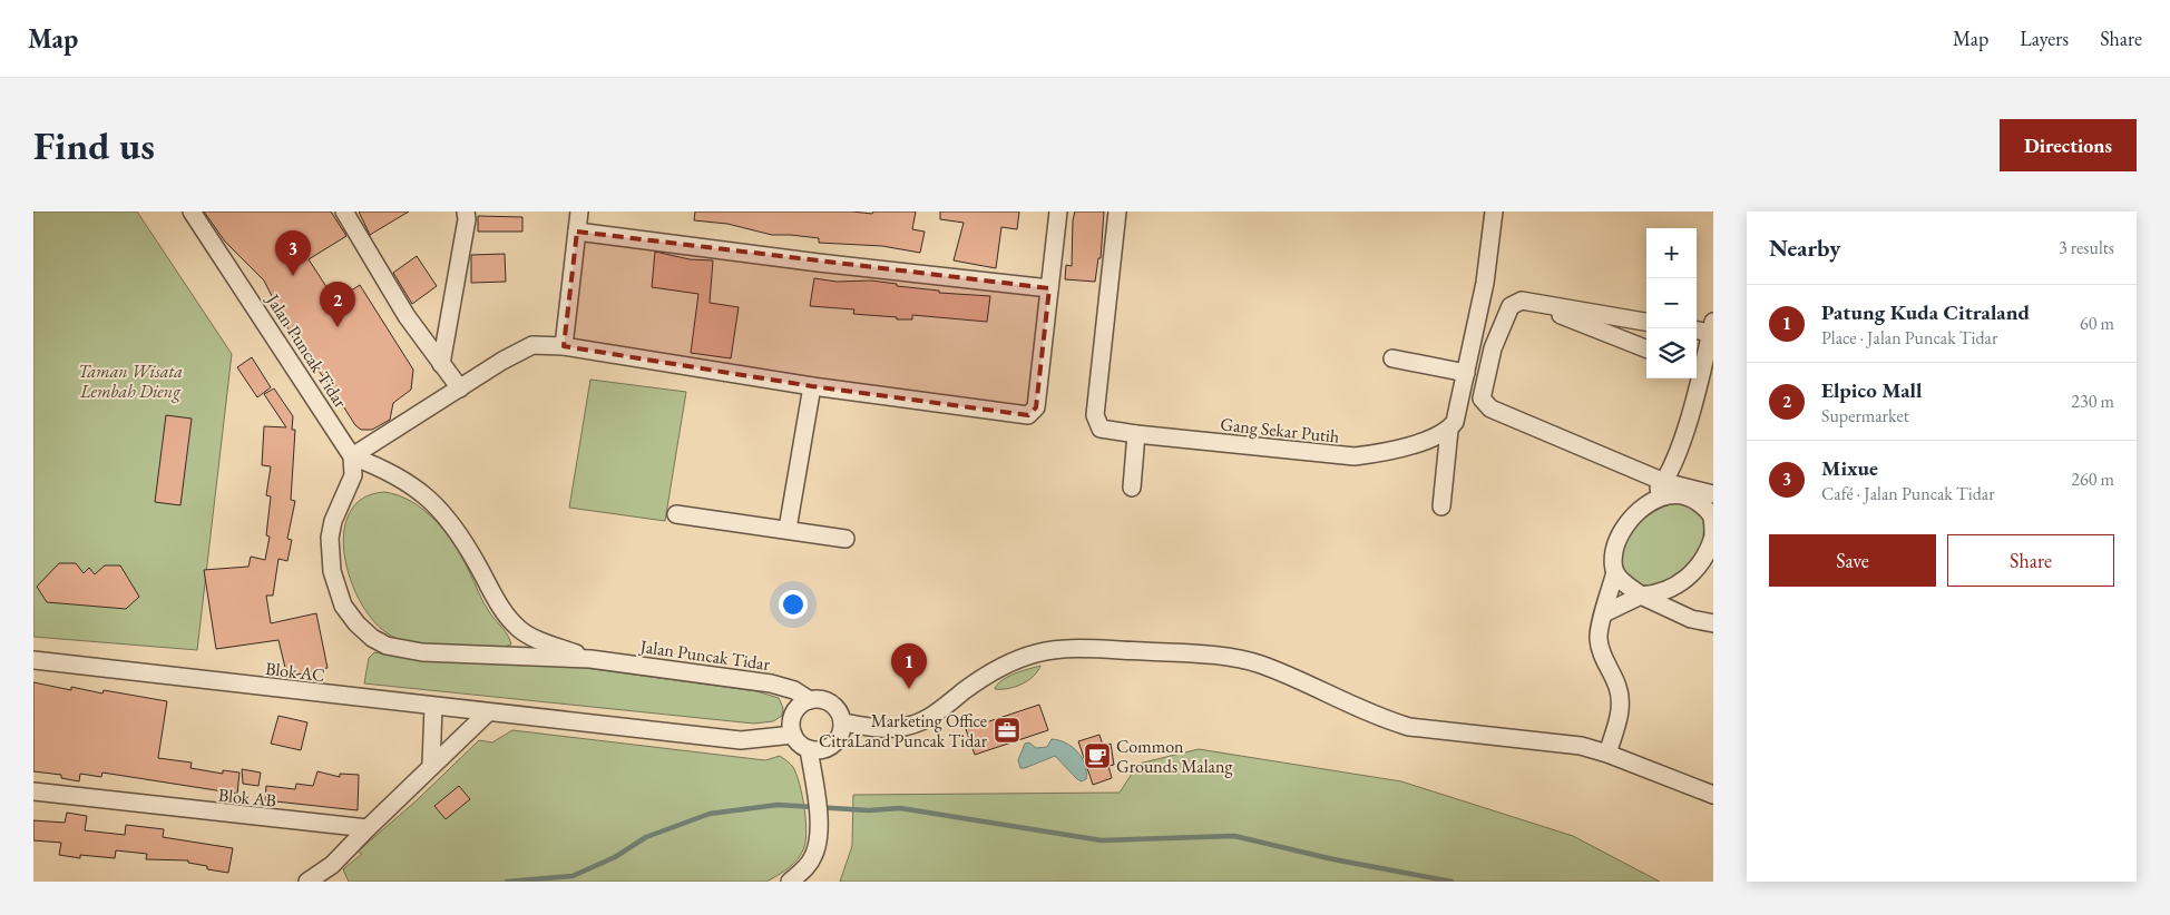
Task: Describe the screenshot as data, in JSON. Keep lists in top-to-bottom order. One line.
{"streets":{"street":["Jalan Puncak Tidar","Gang Sekar Putih","Blok AC","Blok AB"]},"crossings":[["Jalan Puncak Tidar","Blok AC"]],"parks":["Taman Wisata Lembah Dieng"],"places":{"office":["Marketing Office CitraLand Puncak Tidar"],"cafe":["Common Grounds Malang"]},"page":{"header":"Map","nav":["Map","Layers","Share"],"buttons":["Directions",["Save","Share"]],"title":"Find us","heading":["Nearby","3 results"],"map_buttons":["+","−"],"pins":["3","2","1"],"list":[{"mark":"1","name":"Patung Kuda Citraland","note":"Place · Jalan Puncak Tidar","value":"60 m"},{"mark":"2","name":"Elpico Mall","note":"Supermarket","value":"230 m"},{"mark":"3","name":"Mixue","note":"Café · Jalan Puncak Tidar","value":"260 m"}]}}
